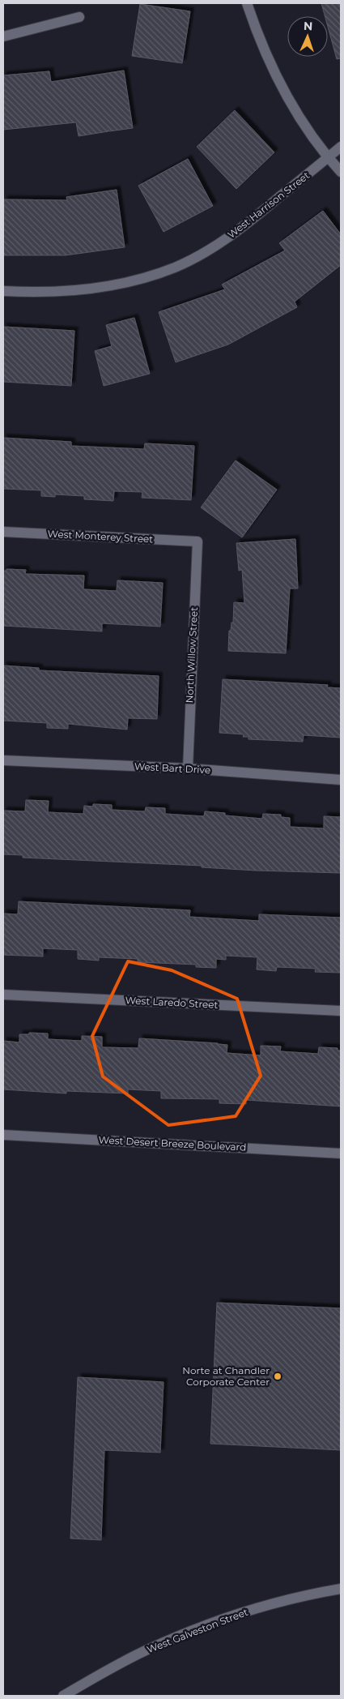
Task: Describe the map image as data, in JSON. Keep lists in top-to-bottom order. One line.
{"streets":{"street":["West Harrison Street","West Monterey Street","North Willow Street","West Bart Drive","West Laredo Street","West Desert Breeze Boulevard","West Galveston Street"]},"crossings":[["West Monterey Street","North Willow Street"],["North Willow Street","West Bart Drive"]],"places":["Norte at Chandler Corporate Center"],"north":"top"}
